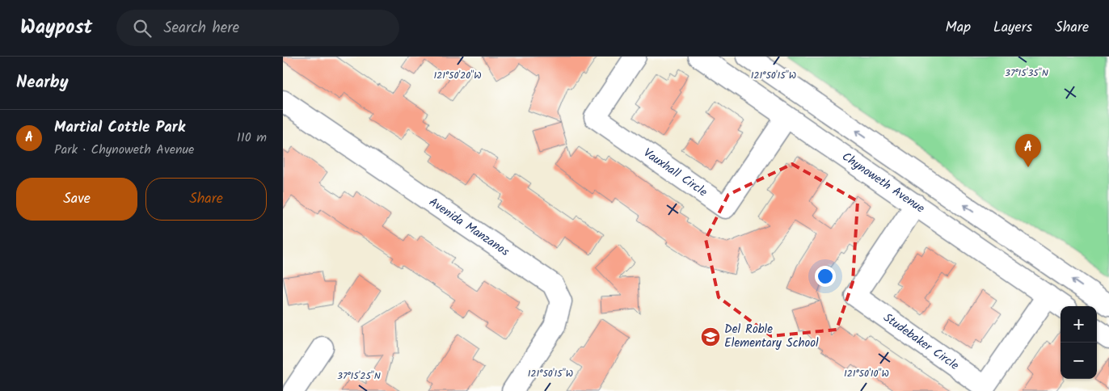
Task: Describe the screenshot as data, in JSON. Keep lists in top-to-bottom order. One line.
{"streets":{"street":["Vauxhall Circle","Chynoweth Avenue","Avenida Manzanos","Studebaker Circle"]},"crossings":[["Vauxhall Circle","Chynoweth Avenue"],["Chynoweth Avenue","Studebaker Circle"]],"places":{"school or university":["Del Roble Elementary School"]},"page":{"header":"Waypost","search":"Search here","nav":["Map","Layers","Share"],"heading":"Nearby","list":[{"mark":"A","name":"Martial Cottle Park","note":"Park · Chynoweth Avenue","value":"110 m"}],"pins":"A","buttons":["Save","Share"],"map_buttons":["+","−"]},"coordinates":["37°15'35\"N","121°50'20\"W","121°50'15\"W","121°50'10\"W","37°15'25\"N"]}
